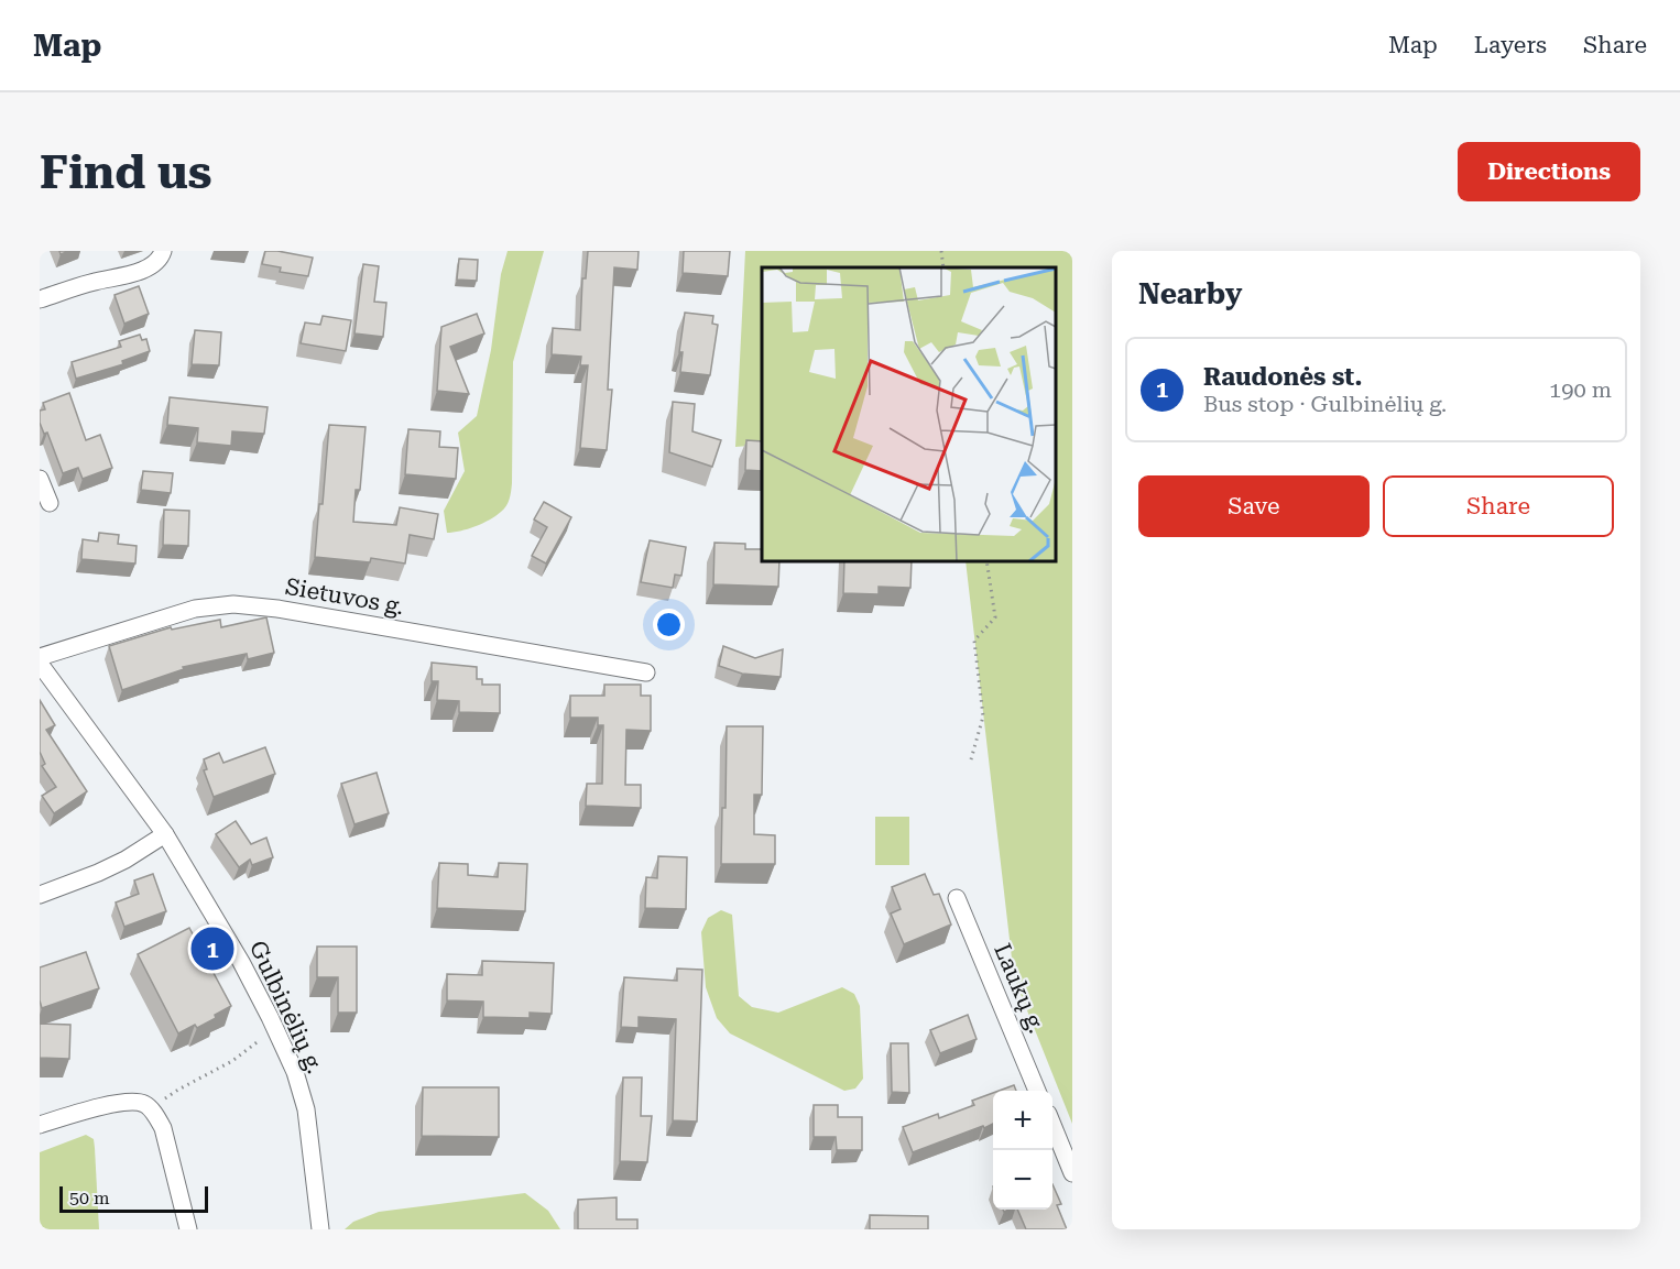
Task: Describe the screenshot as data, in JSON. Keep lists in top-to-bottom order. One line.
{"streets":{"street":["Sietuvos g.","Laukų g.","Gulbinėlių g."]},"scale_bar":"50 m","page":{"header":"Map","nav":["Map","Layers","Share"],"buttons":["Directions",["Save","Share"]],"title":"Find us","heading":"Nearby","list":[{"mark":"1","name":"Raudonės st.","note":"Bus stop · Gulbinėlių g.","value":"190 m"}],"pins":"1","map_buttons":["+","−"],"scale":"50 m"}}
